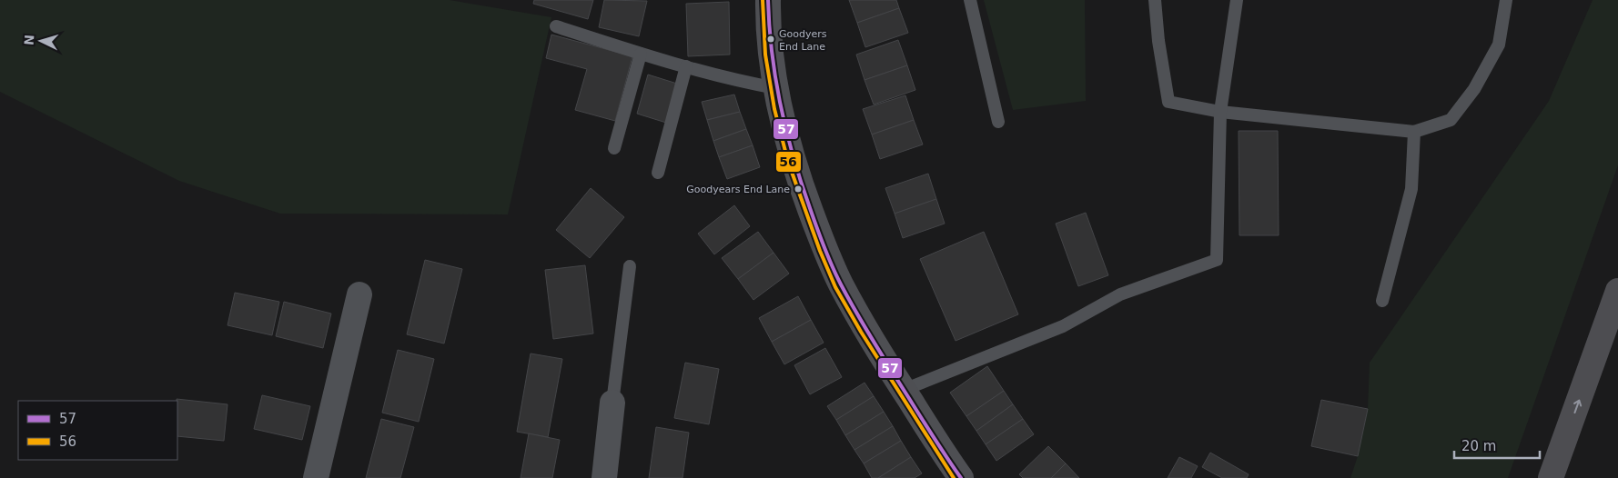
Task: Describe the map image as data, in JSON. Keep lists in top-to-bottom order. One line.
{"places":["Goodyers End Lane","Goodyears End Lane"],"lines":["transit line 57","transit line 56"],"legend":["57","56"],"scale_bar":"20 m","north":"left"}
